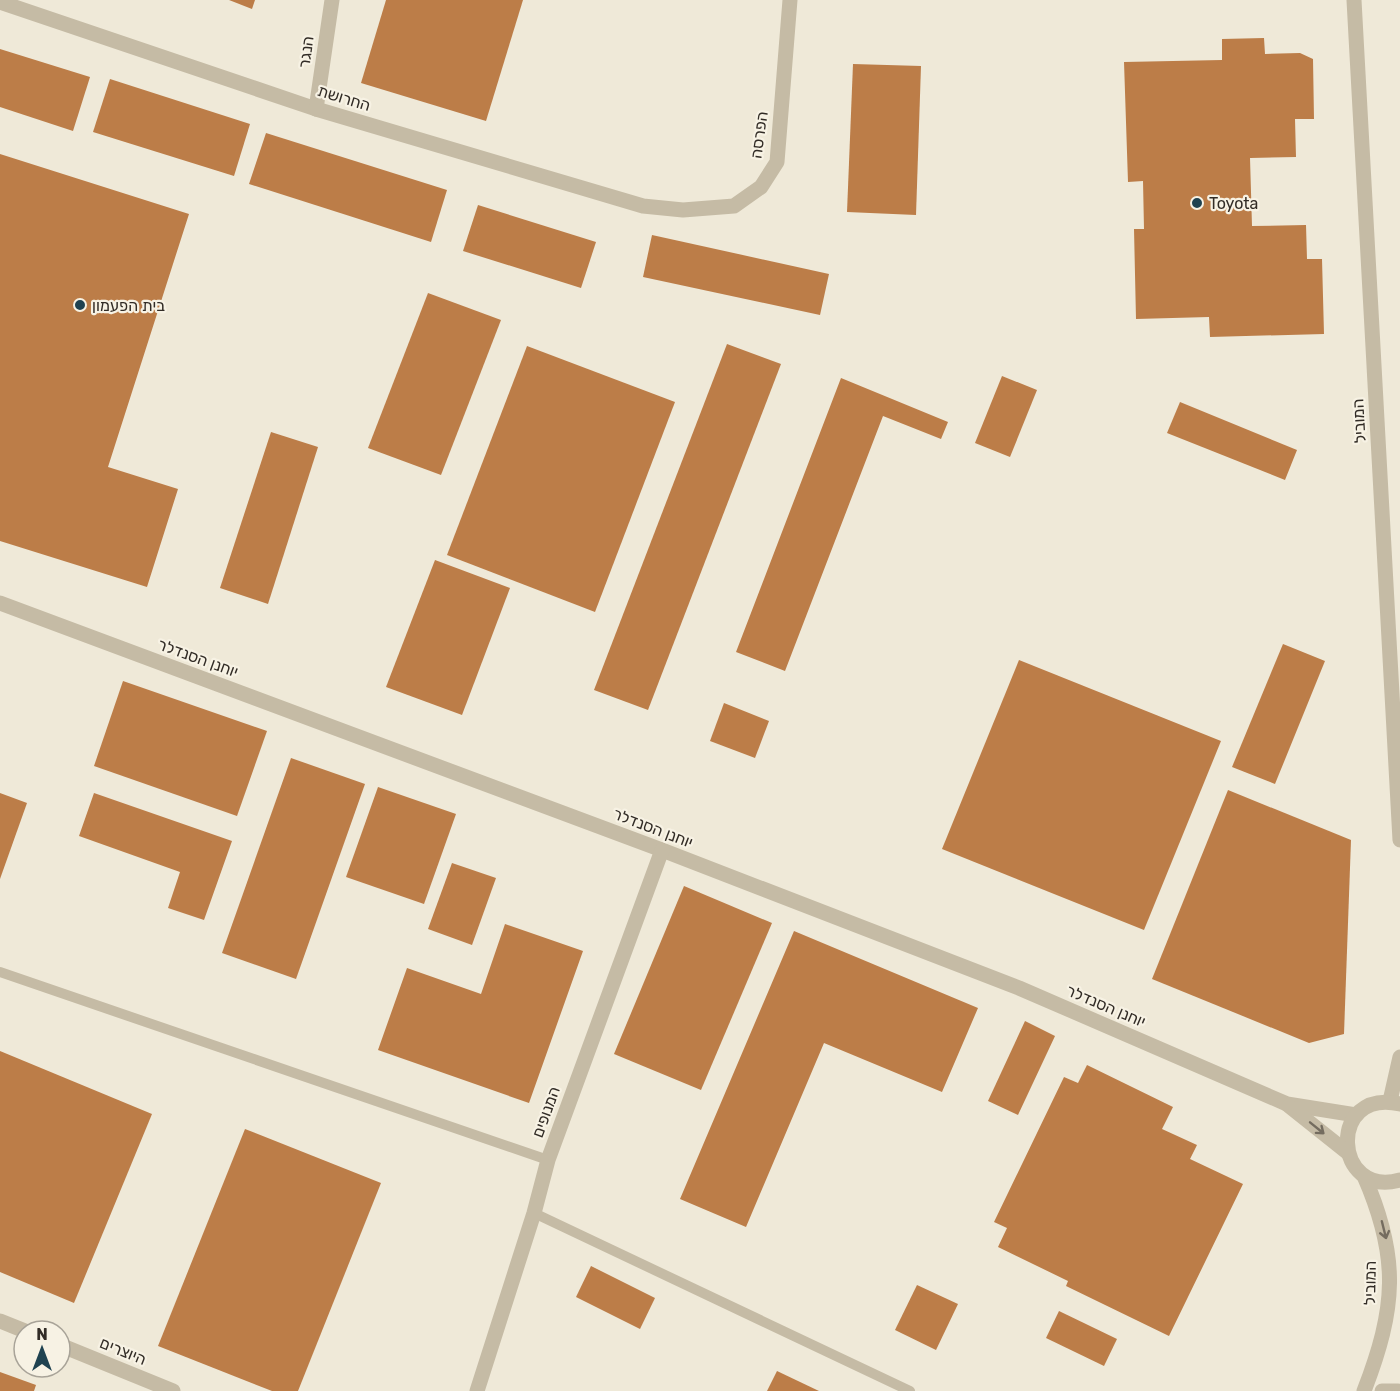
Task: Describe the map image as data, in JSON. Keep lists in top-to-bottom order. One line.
{"streets":{"street":["הנגר","החרושת","הפרסה","המוביל","יוחנן הסנדלר","המנופים","היוצרים"]},"crossings":[["הנגר","החרושת"],["החרושת","הפרסה"],["המוביל","יוחנן הסנדלר"],["יוחנן הסנדלר","המנופים"]],"places":["Toyota","בית הפעמון"],"north":"top"}
